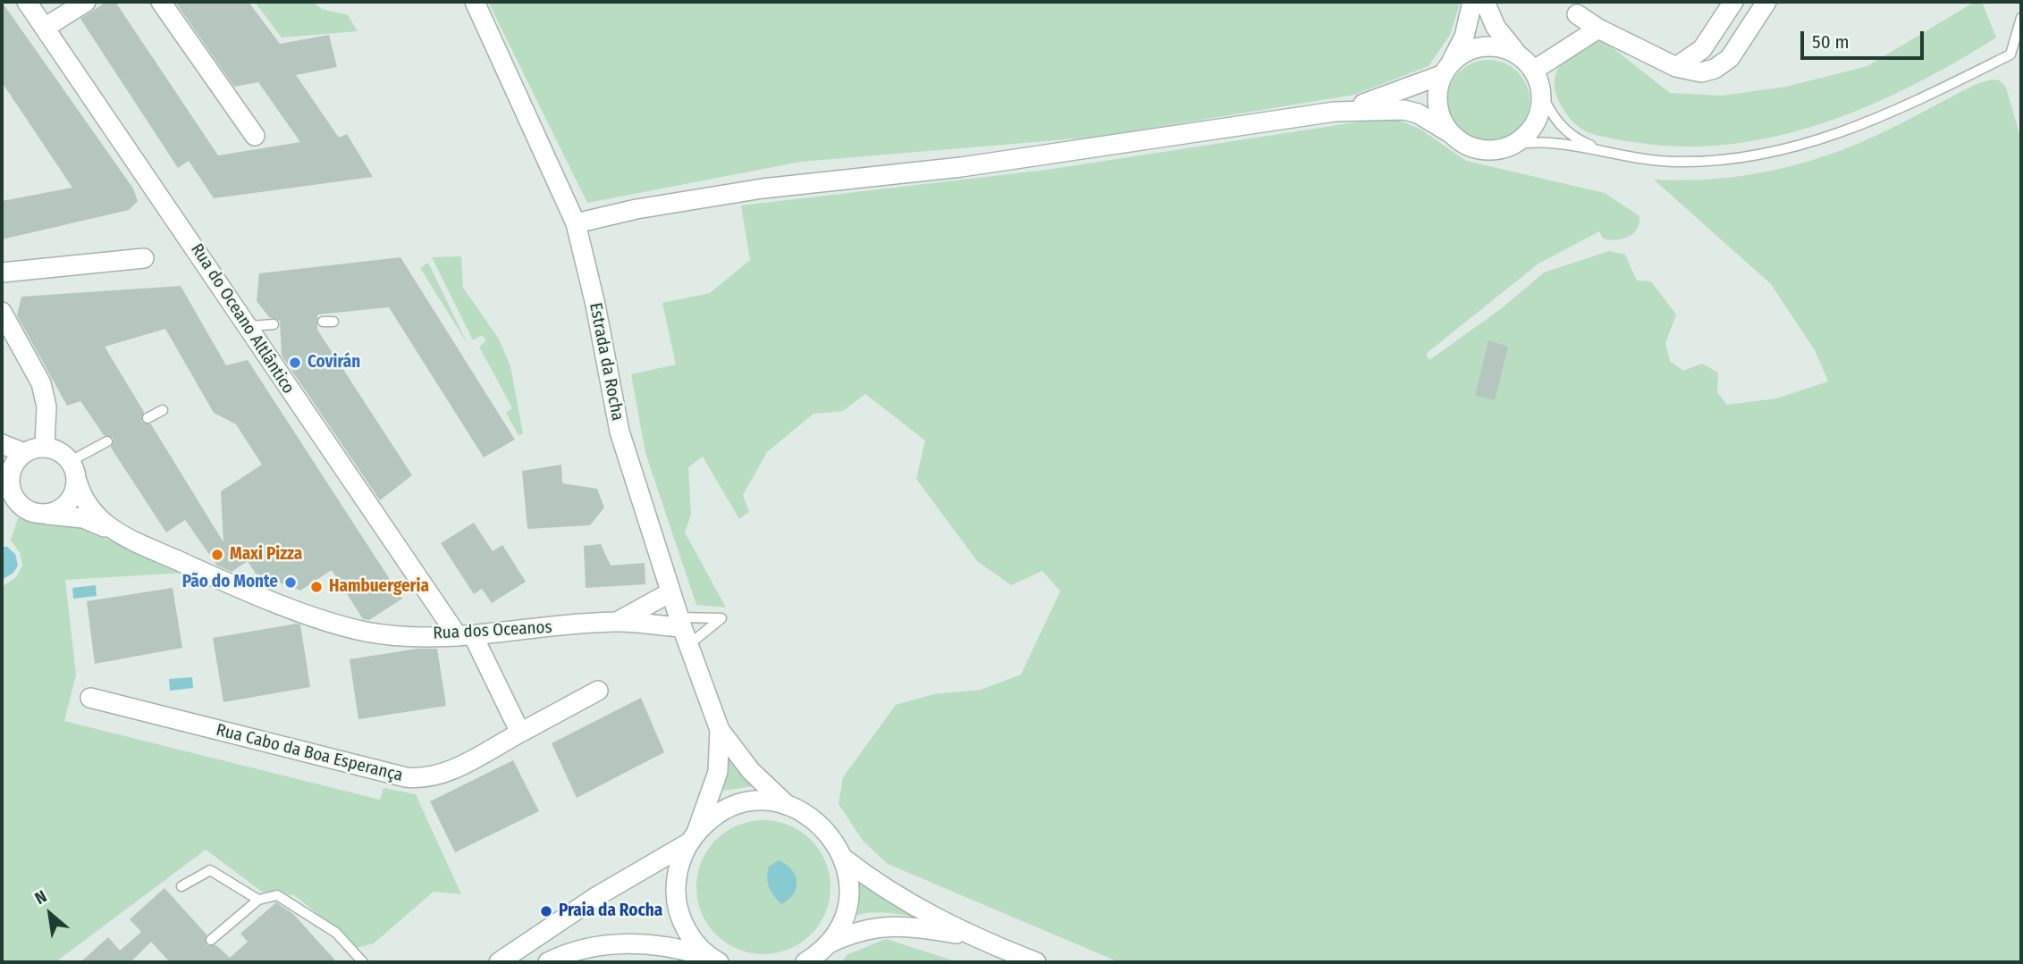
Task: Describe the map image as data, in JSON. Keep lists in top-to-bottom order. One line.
{"streets":{"street":["Rua do Oceano Altlântico","Estrada da Rocha","Rua dos Oceanos","Rua Cabo da Boa Esperança"]},"crossings":[["Rua do Oceano Altlântico","Rua dos Oceanos"]],"places":["Covirán","Maxi Pizza","Pão do Monte","Hambuergeria","Praia da Rocha"],"scale_bar":"50 m","north":"top left"}
